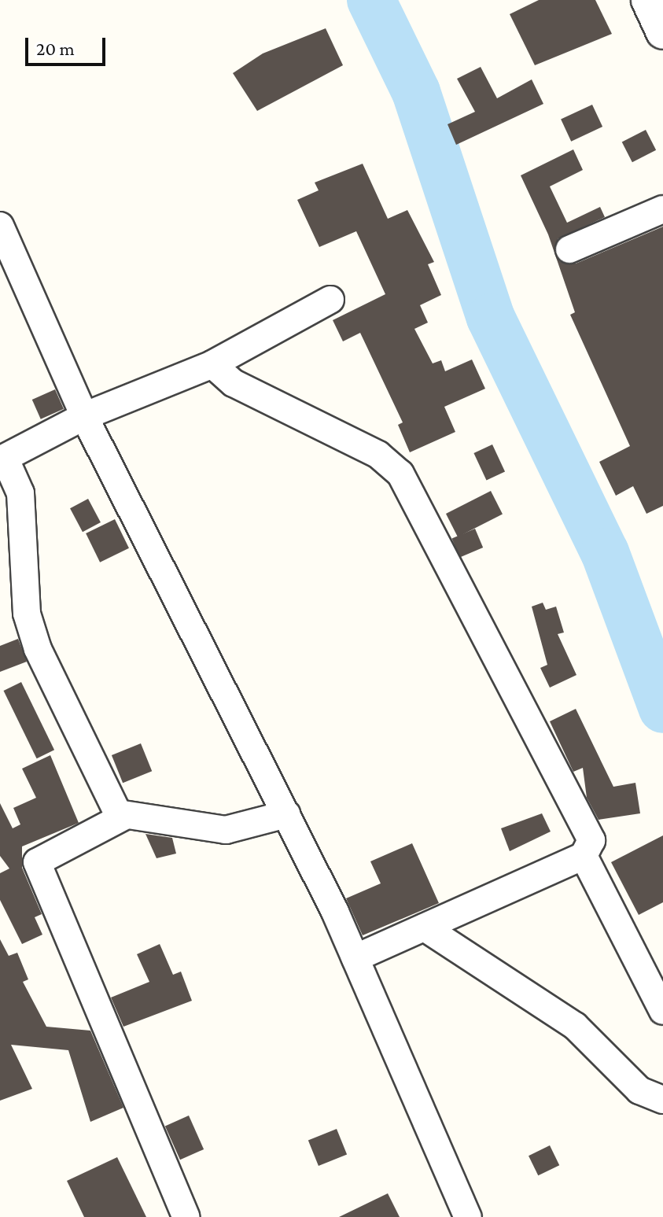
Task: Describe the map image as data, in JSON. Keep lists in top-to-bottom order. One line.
{"scale_bar":"20 m"}
